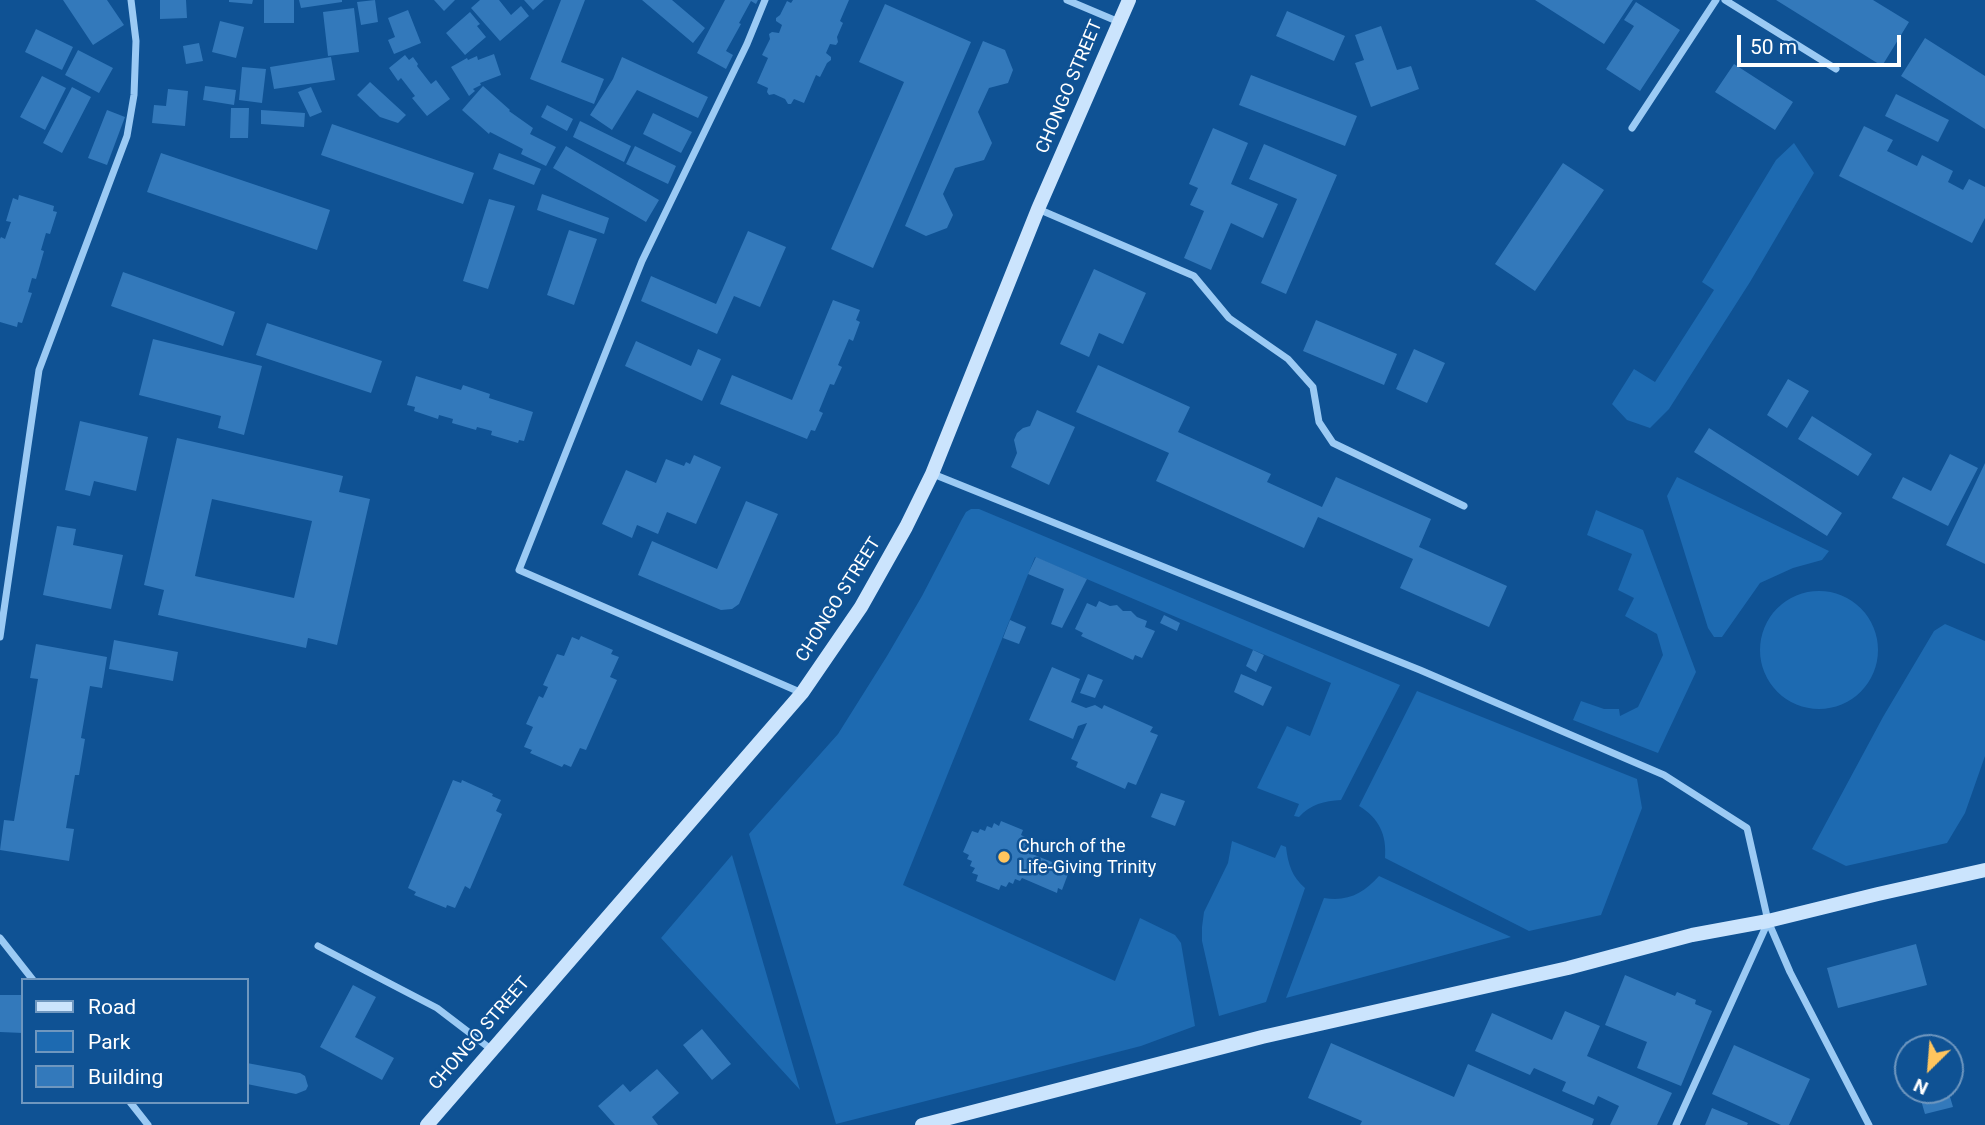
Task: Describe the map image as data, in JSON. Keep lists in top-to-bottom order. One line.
{"streets":{"main road":["CHONGO STREET"]},"places":["Church of the Life-Giving Trinity"],"legend":["Road","Park","Building"],"scale_bar":"50 m","north":"bottom left"}
